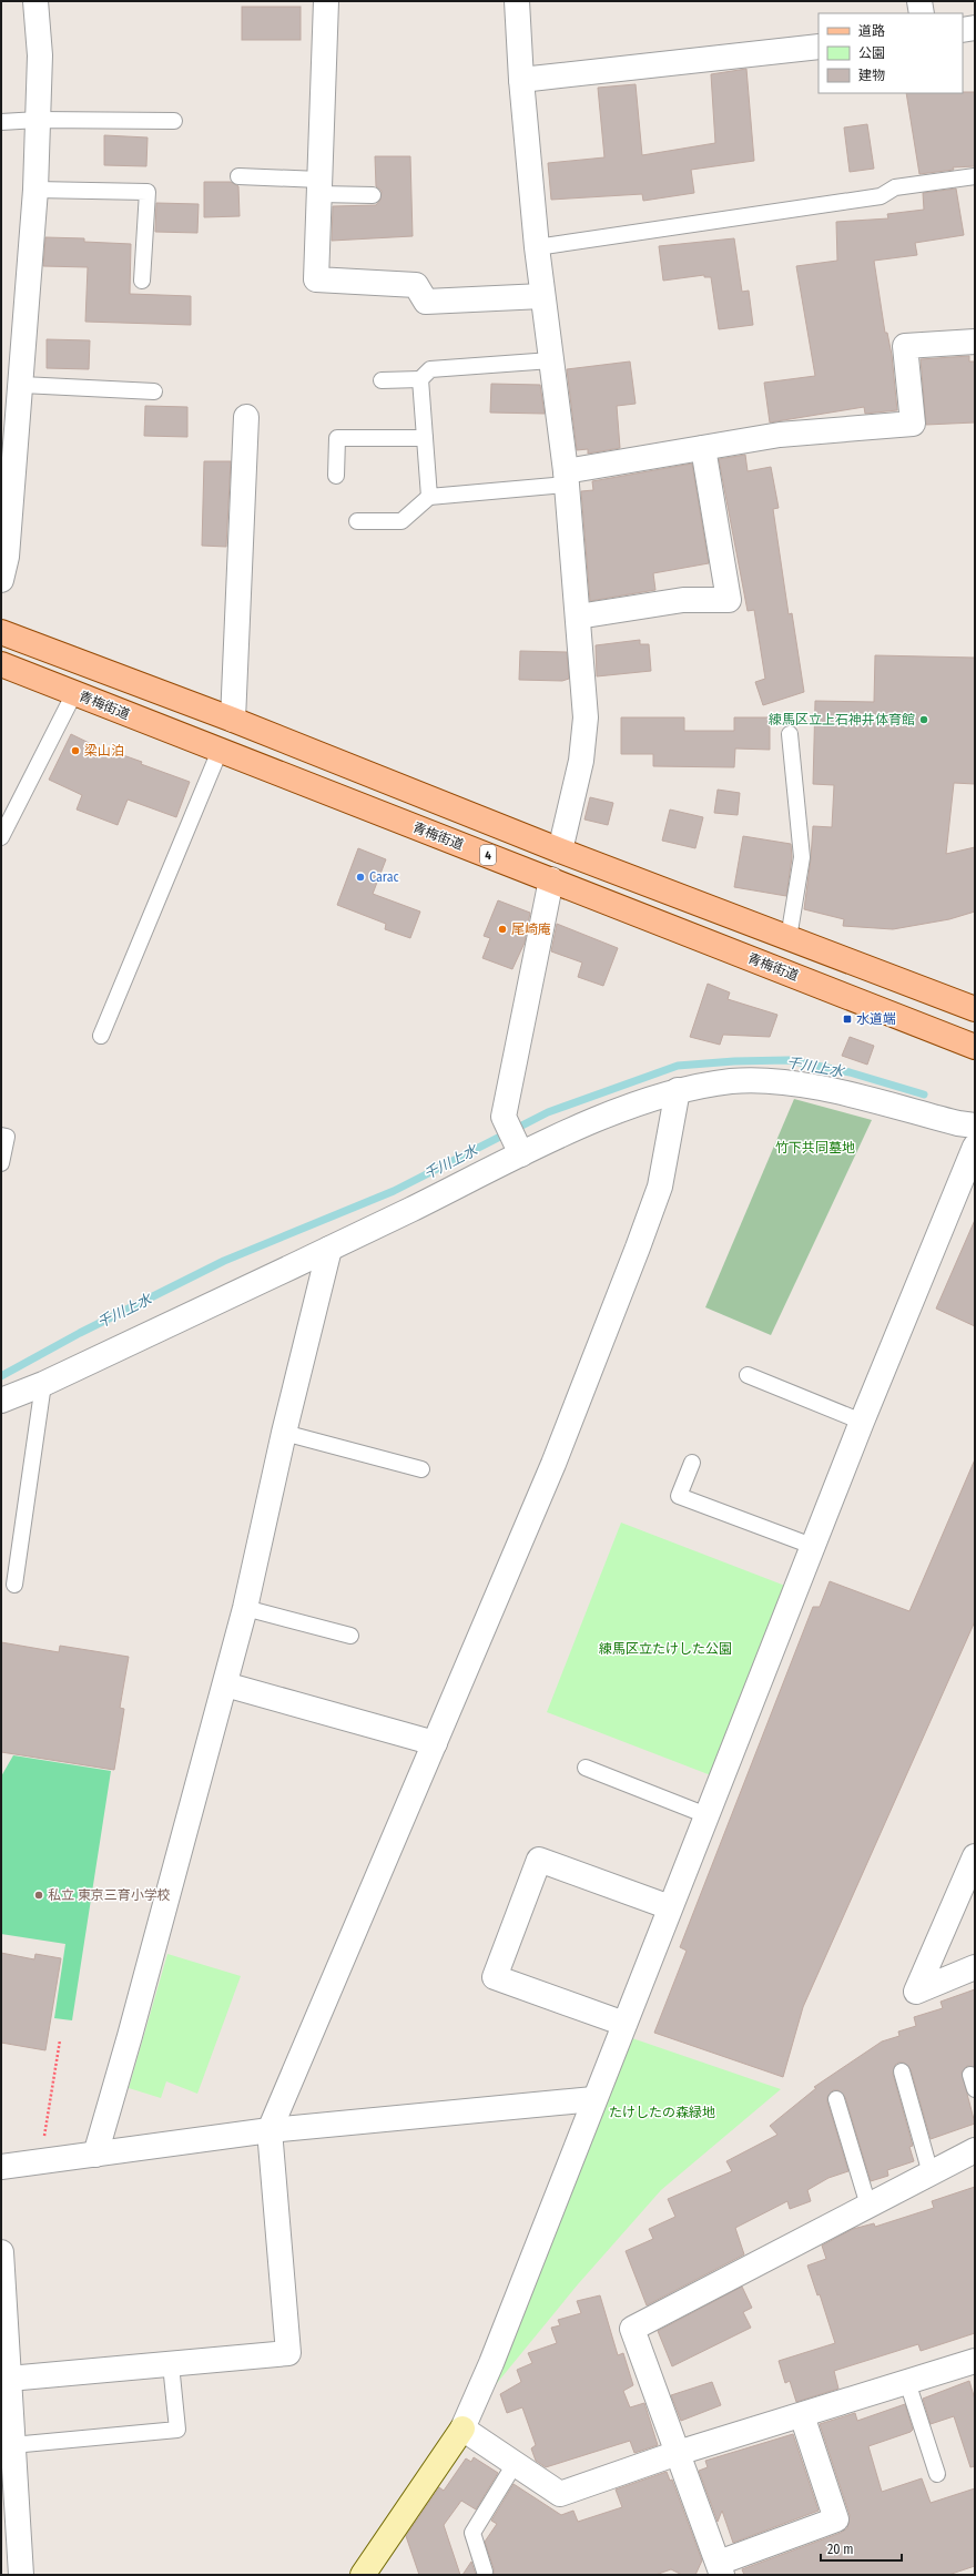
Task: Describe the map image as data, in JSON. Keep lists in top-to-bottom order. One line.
{"streets":{"main road":["青梅街道","4"]},"water":["千川上水"],"parks":["竹下共同墓地","練馬区立たけした公園","たけしたの森緑地"],"places":{"other":["練馬区立上石神井体育館","梁山泊","Carac","尾崎庵","私立 東京三育小学校"],"transit":["水道端"]},"legend":["道路","公園","建物"],"scale_bar":"20 m"}
